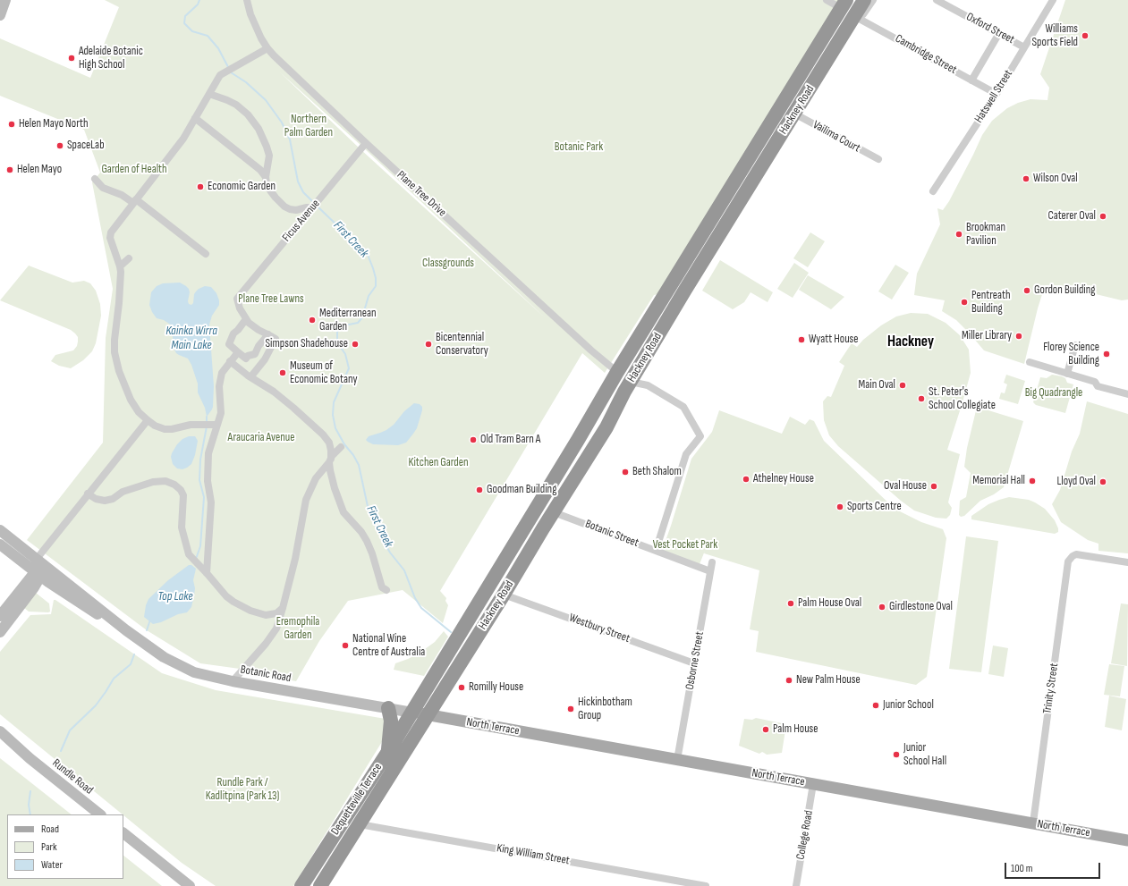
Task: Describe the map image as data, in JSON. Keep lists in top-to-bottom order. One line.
{"streets":{"highway":["Hackney Road","Dequetteville Terrace"],"main road":["Botanic Road","North Terrace","Rundle Road"],"street":["Oxford Street","Cambridge Street","Hatswell Street","Vailima Court","Plane Tree Drive","Ficus Avenue","Botanic Street","Westbury Street","Osborne Street","Trinity Street","College Road","King William Street"]},"crossings":[["Oxford Street","Hatswell Street"],["Cambridge Street","Hatswell Street"],["Cambridge Street","Hackney Road"],["Hackney Road","Vailima Court"],["Hackney Road","Plane Tree Drive"],["Hackney Road","Botanic Street"],["Hackney Road","Westbury Street"],["Hackney Road","Botanic Road"],["Hackney Road","North Terrace"],["Hackney Road","Dequetteville Terrace"],["Plane Tree Drive","Ficus Avenue"],["Botanic Street","Osborne Street"],["Westbury Street","Osborne Street"],["Osborne Street","North Terrace"],["Botanic Road","North Terrace"],["Botanic Road","Dequetteville Terrace"],["Trinity Street","North Terrace"],["North Terrace","Dequetteville Terrace"],["North Terrace","College Road"],["Dequetteville Terrace","King William Street"]],"districts":["Hackney"],"water":["First Creek","Kainka Wirra Main Lake","Top Lake"],"parks":["Northern Palm Garden","Botanic Park","Garden of Health","Classgrounds","Plane Tree Lawns","Big Quadrangle","Araucaria Avenue","Kitchen Garden","Vest Pocket Park","Eremophila Garden","Rundle Park / Kadlitpina (Park 13)"],"places":["Williams Sports Field","Adelaide Botanic High School","Helen Mayo North","SpaceLab","Helen Mayo","Wilson Oval","Economic Garden","Caterer Oval","Brookman Pavilion","Gordon Building","Pentreath Building","Mediterranean Garden","Miller Library","Wyatt House","Simpson Shadehouse","Bicentennial Conservatory","Florey Science Building","Museum of Economic Botany","Main Oval","St. Peter's School Collegiate","Old Tram Barn A","Beth Shalom","Athelney House","Memorial Hall","Lloyd Oval","Oval House","Goodman Building","Sports Centre","Palm House Oval","Girdlestone Oval","National Wine Centre of Australia","New Palm House","Romilly House","Junior School","Hickinbotham Group","Palm House","Junior School Hall"],"legend":["Road","Park","Water"],"scale_bar":"100 m"}
